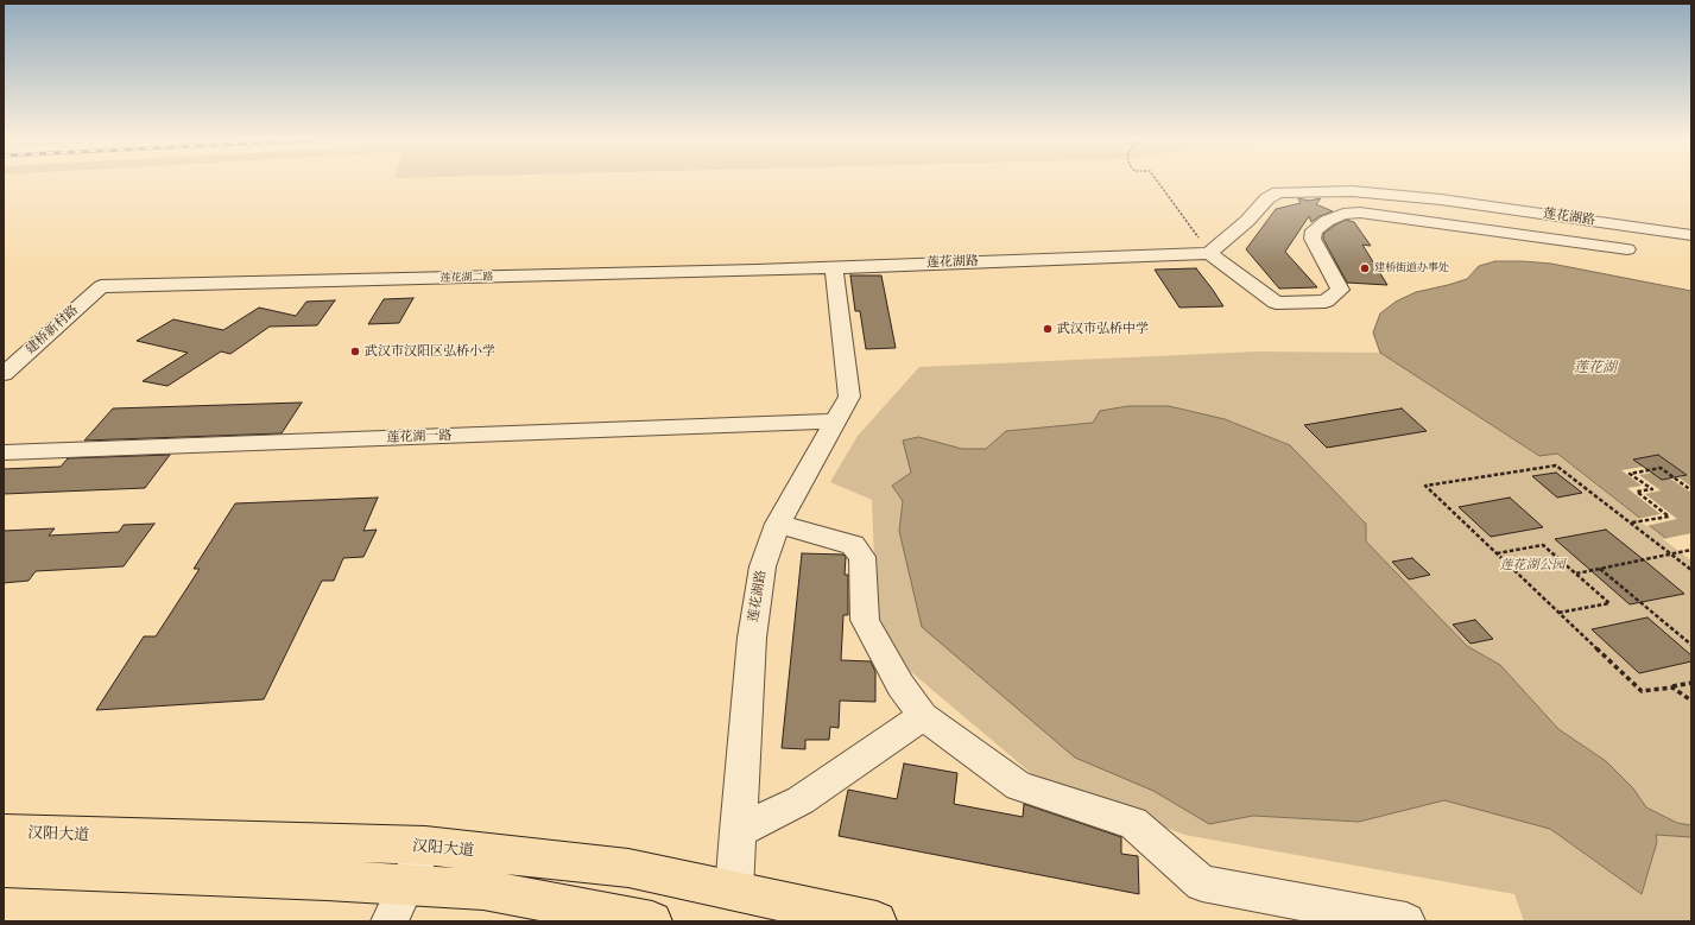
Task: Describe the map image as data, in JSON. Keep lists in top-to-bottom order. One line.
{"streets":{"main road":["汉阳大道"],"street":["莲花湖路","莲花湖二路","建桥新村路","莲花湖一路"]},"crossings":[["莲花湖路","莲花湖二路"],["莲花湖路","莲花湖一路"],["莲花湖路","汉阳大道"],["莲花湖二路","建桥新村路"]],"water":["莲花湖"],"parks":["莲花湖公园"],"places":["建桥街道办事处","武汉市弘桥中学","武汉市汉阳区弘桥小学"]}
